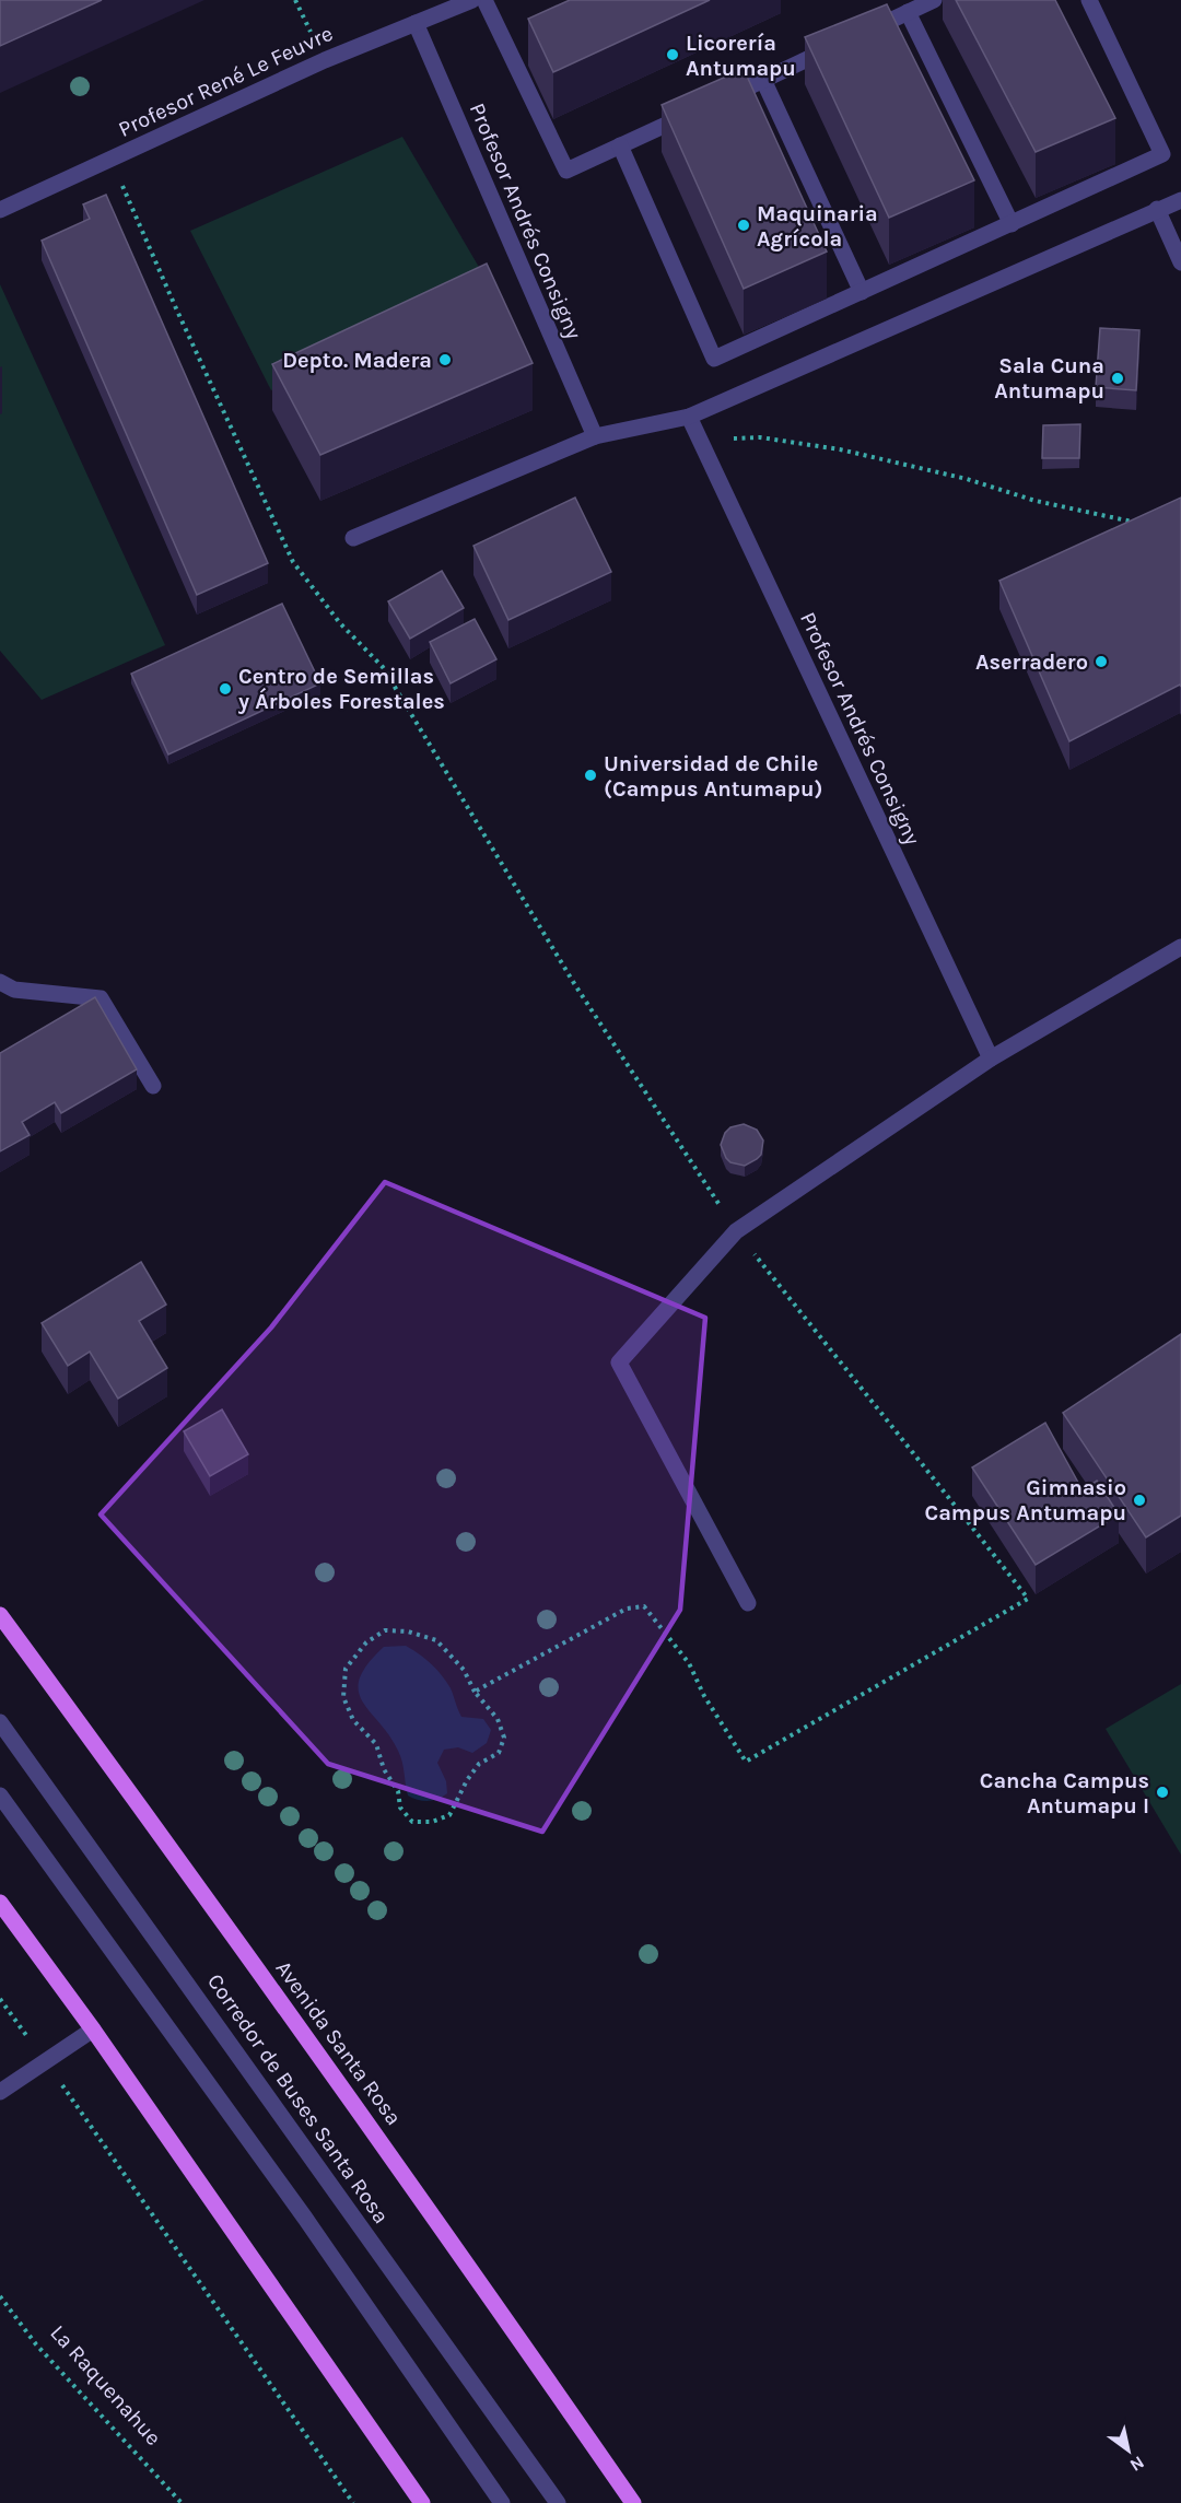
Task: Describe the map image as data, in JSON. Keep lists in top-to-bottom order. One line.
{"streets":{"main road":["Avenida Santa Rosa"],"lane":["Profesor René Le Feuvre","Profesor Andrés Consigny","Corredor de Buses Santa Rosa"],"path":["La Raquenahue"]},"crossings":[["Profesor René Le Feuvre","Profesor Andrés Consigny"]],"places":["Licorería Antumapu","Maquinaria Agrícola","Depto. Madera","Sala Cuna Antumapu","Aserradero","Centro de Semillas y Árboles Forestales","Universidad de Chile (Campus Antumapu)","Gimnasio Campus Antumapu","Cancha Campus Antumapu I"],"north":"bottom right"}
